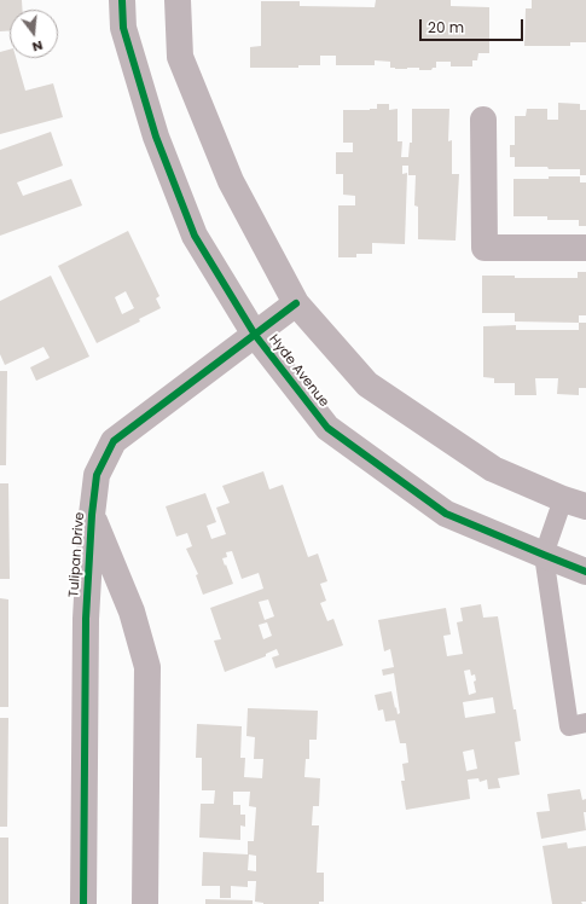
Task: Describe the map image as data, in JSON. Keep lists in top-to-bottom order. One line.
{"streets":{"street":["Hyde Avenue","Tulipan Drive"]},"crossings":[["Hyde Avenue","Tulipan Drive"]],"scale_bar":"20 m","north":"bottom"}
